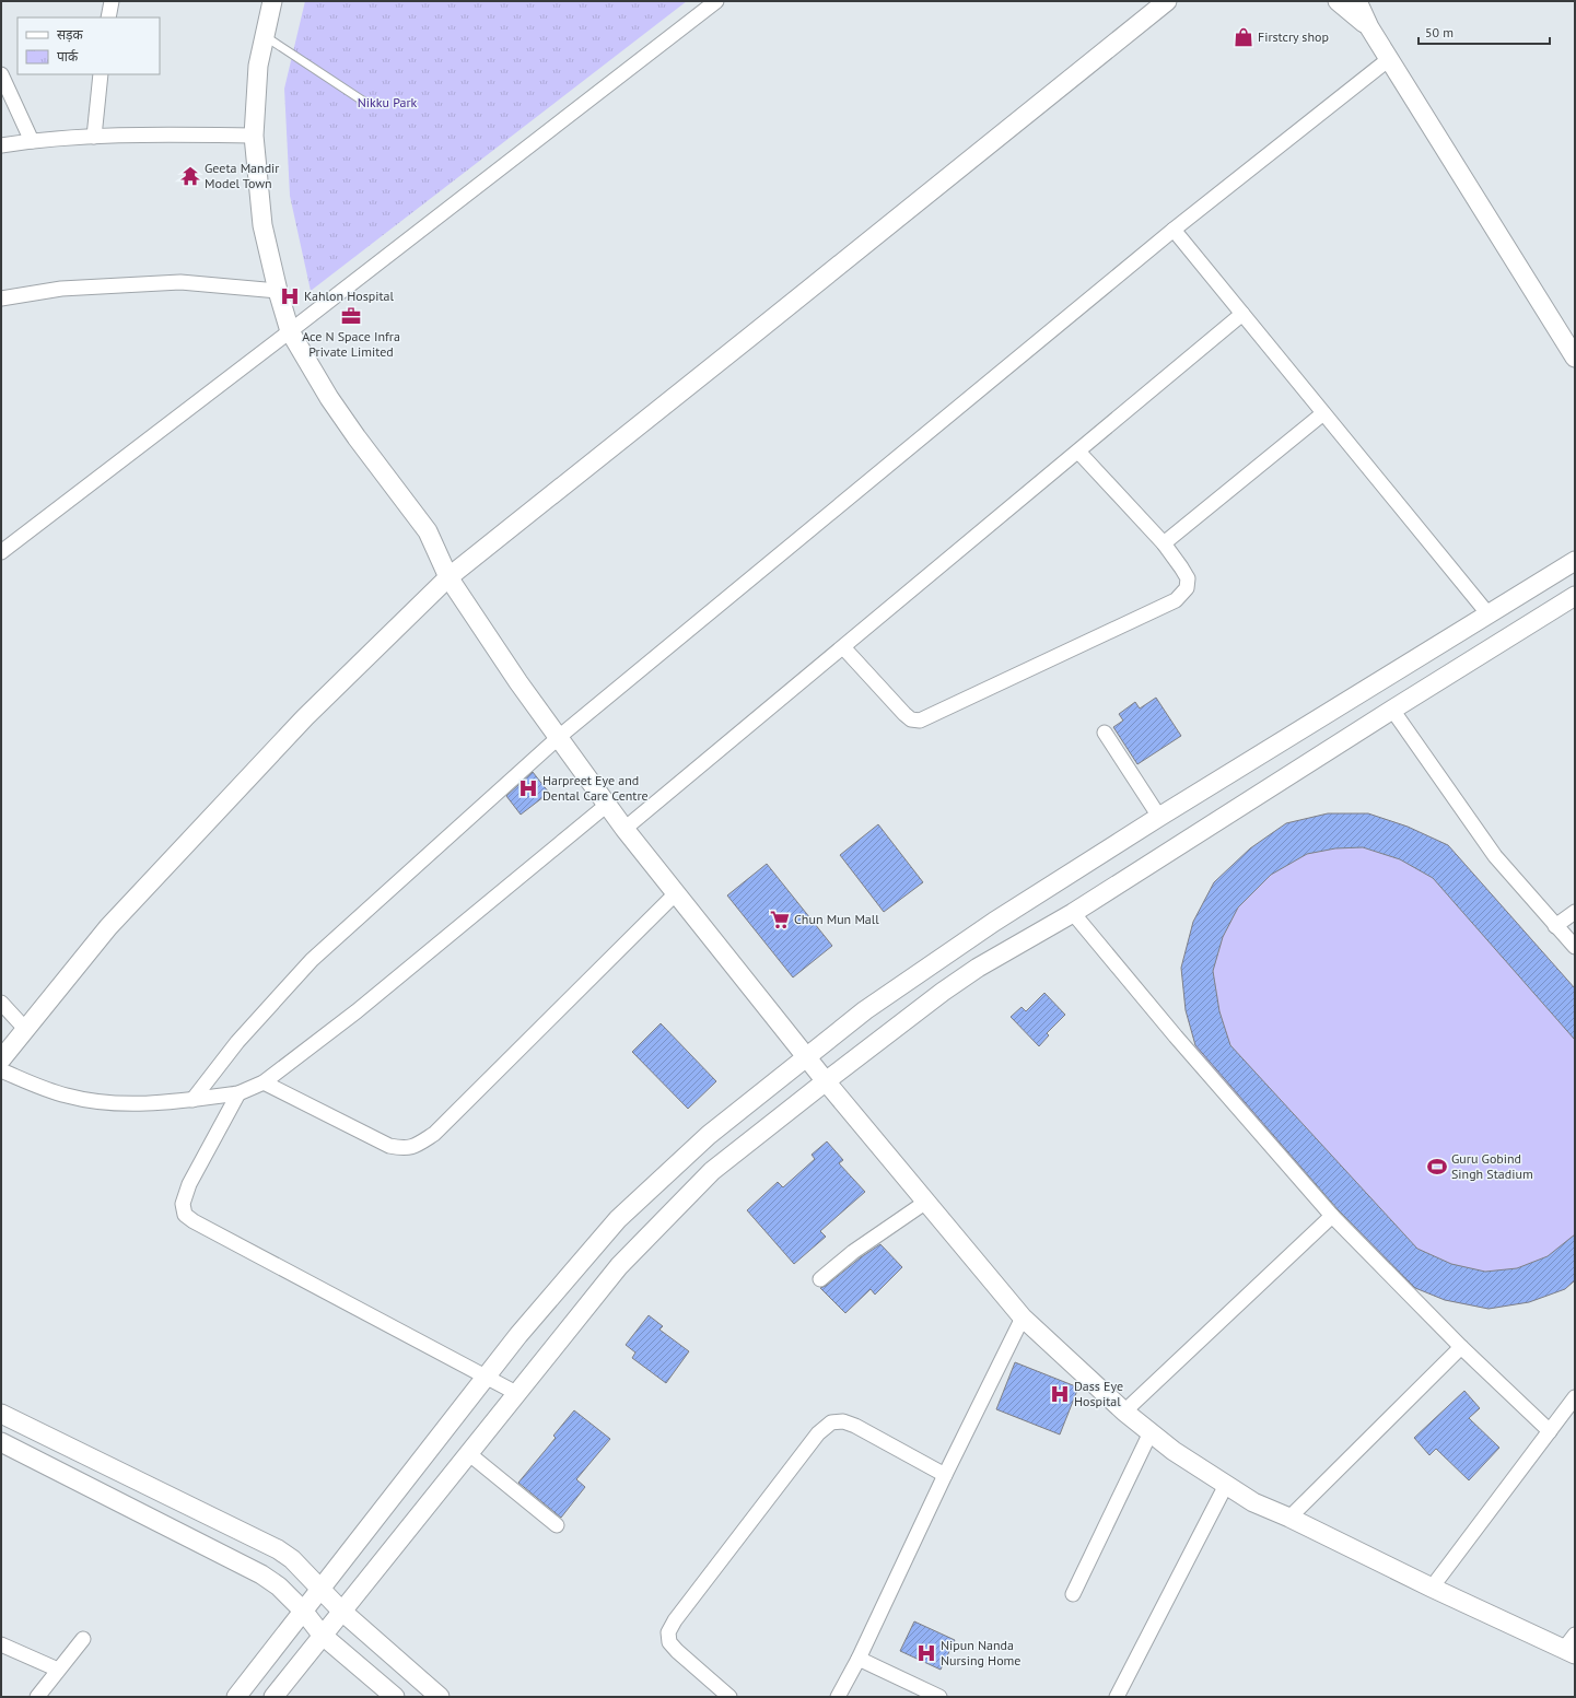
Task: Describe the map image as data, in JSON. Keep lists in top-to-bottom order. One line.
{"parks":["Nikku Park"],"places":{"shop":["Firstcry shop"],"temple":["Geeta Mandir Model Town"],"hospital":["Kahlon Hospital","Harpreet Eye and Dental Care Centre","Dass Eye Hospital","Nipun Nanda Nursing Home"],"office":["Ace N Space Infra Private Limited"],"supermarket":["Chun Mun Mall"],"sports":["Guru Gobind Singh Stadium"]},"legend":["सड़क","पार्क"],"scale_bar":"50 m"}
